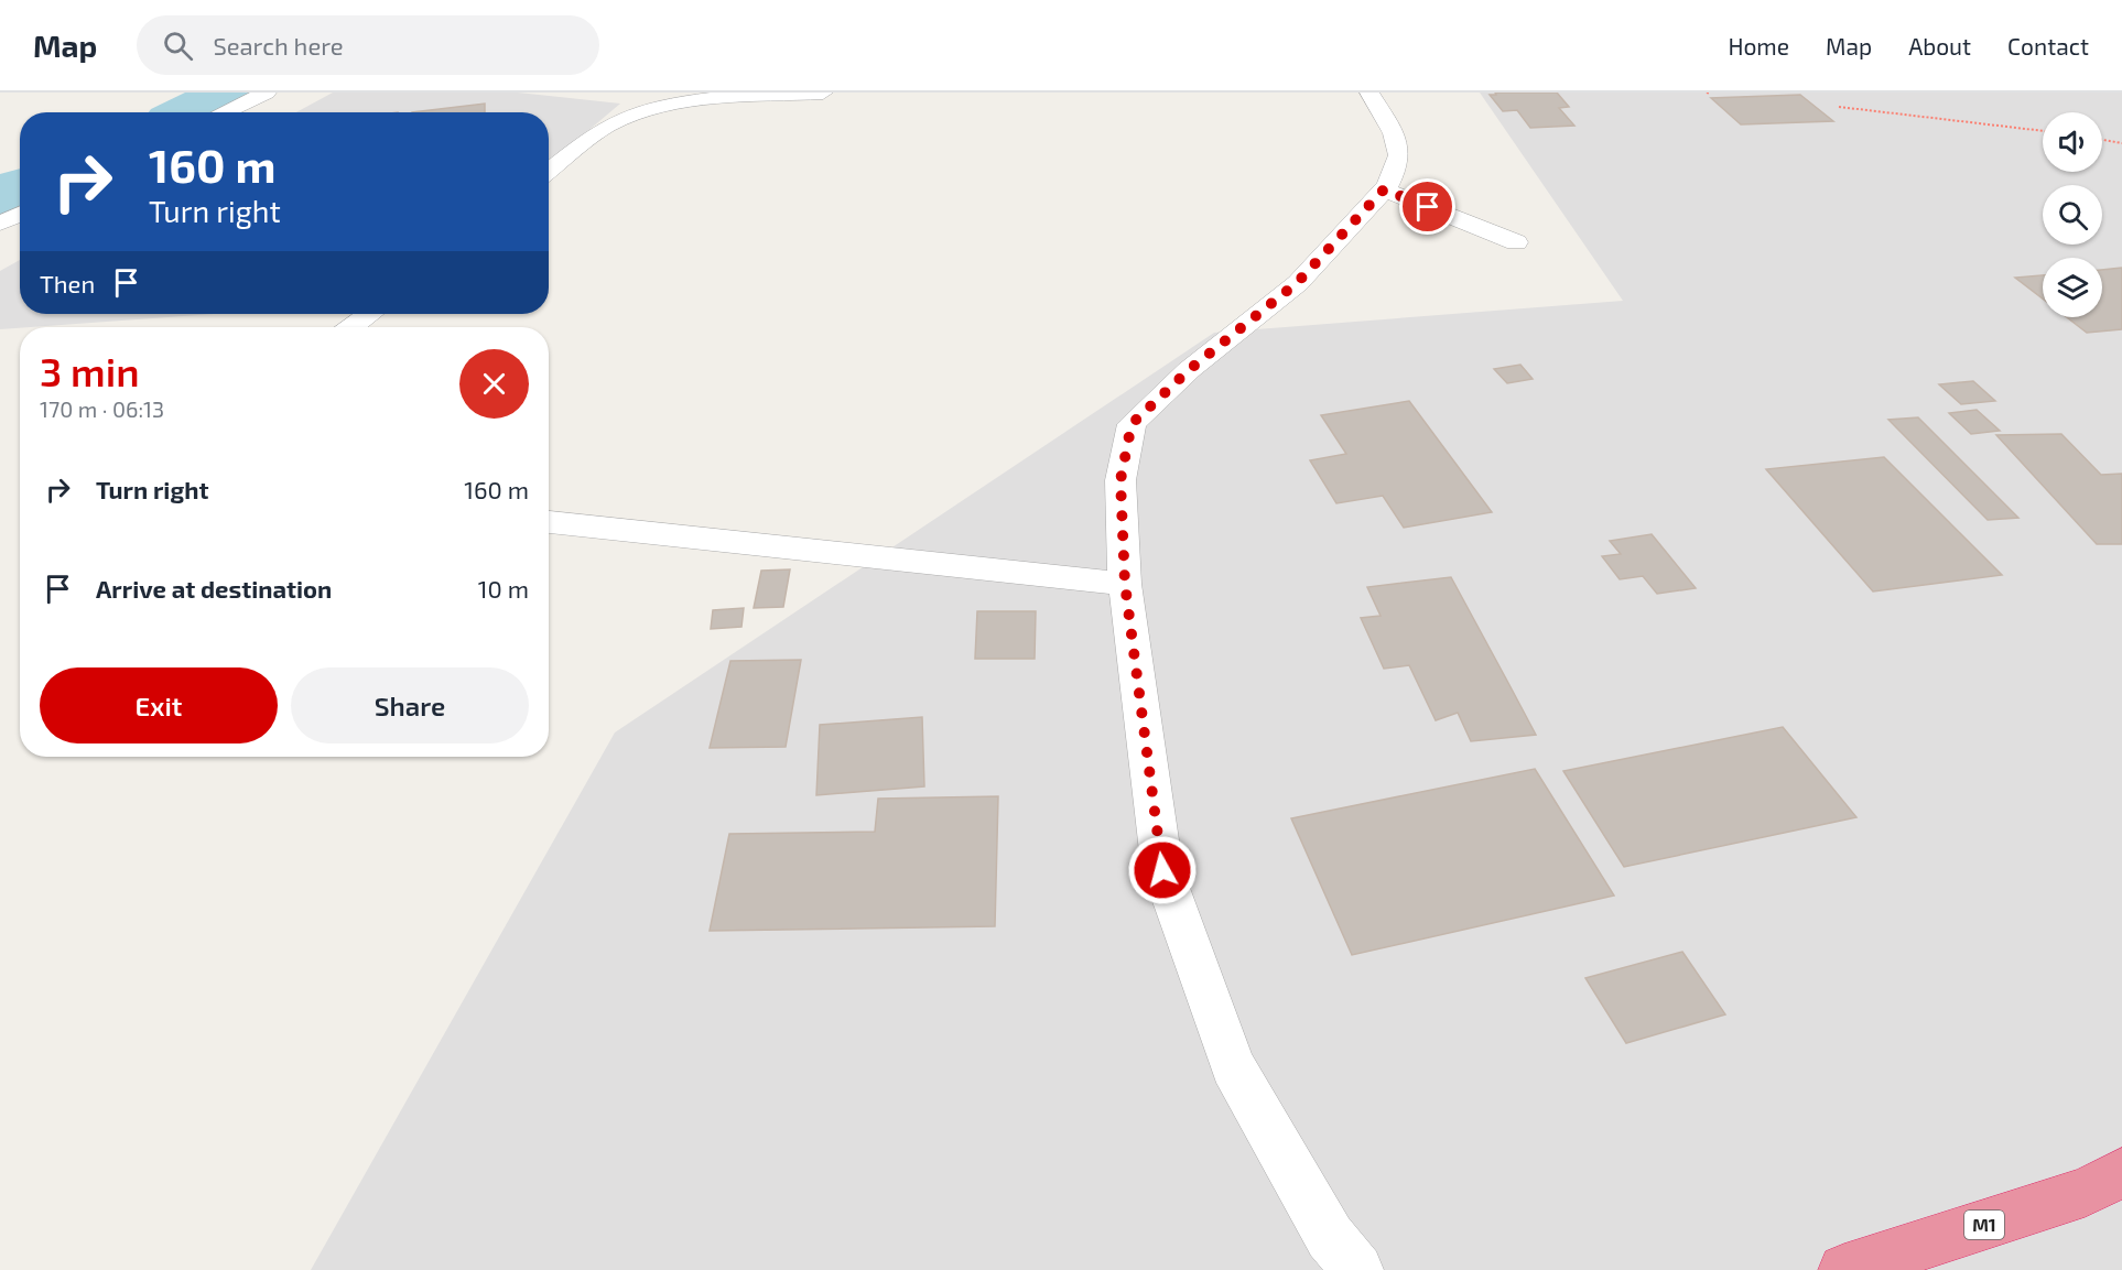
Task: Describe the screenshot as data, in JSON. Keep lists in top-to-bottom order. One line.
{"streets":{"highway":["M1"]},"page":{"header":"Map","search":"Search here","nav":["Home","Map","About","Contact"],"turn":["160 m","Turn right"],"then":"Then","heading":["3 min","170 m · 06:13"],"list":[{"name":"Turn right","value":"160 m"},{"name":"Arrive at destination","value":"10 m"}],"buttons":["Exit","Share"]}}
